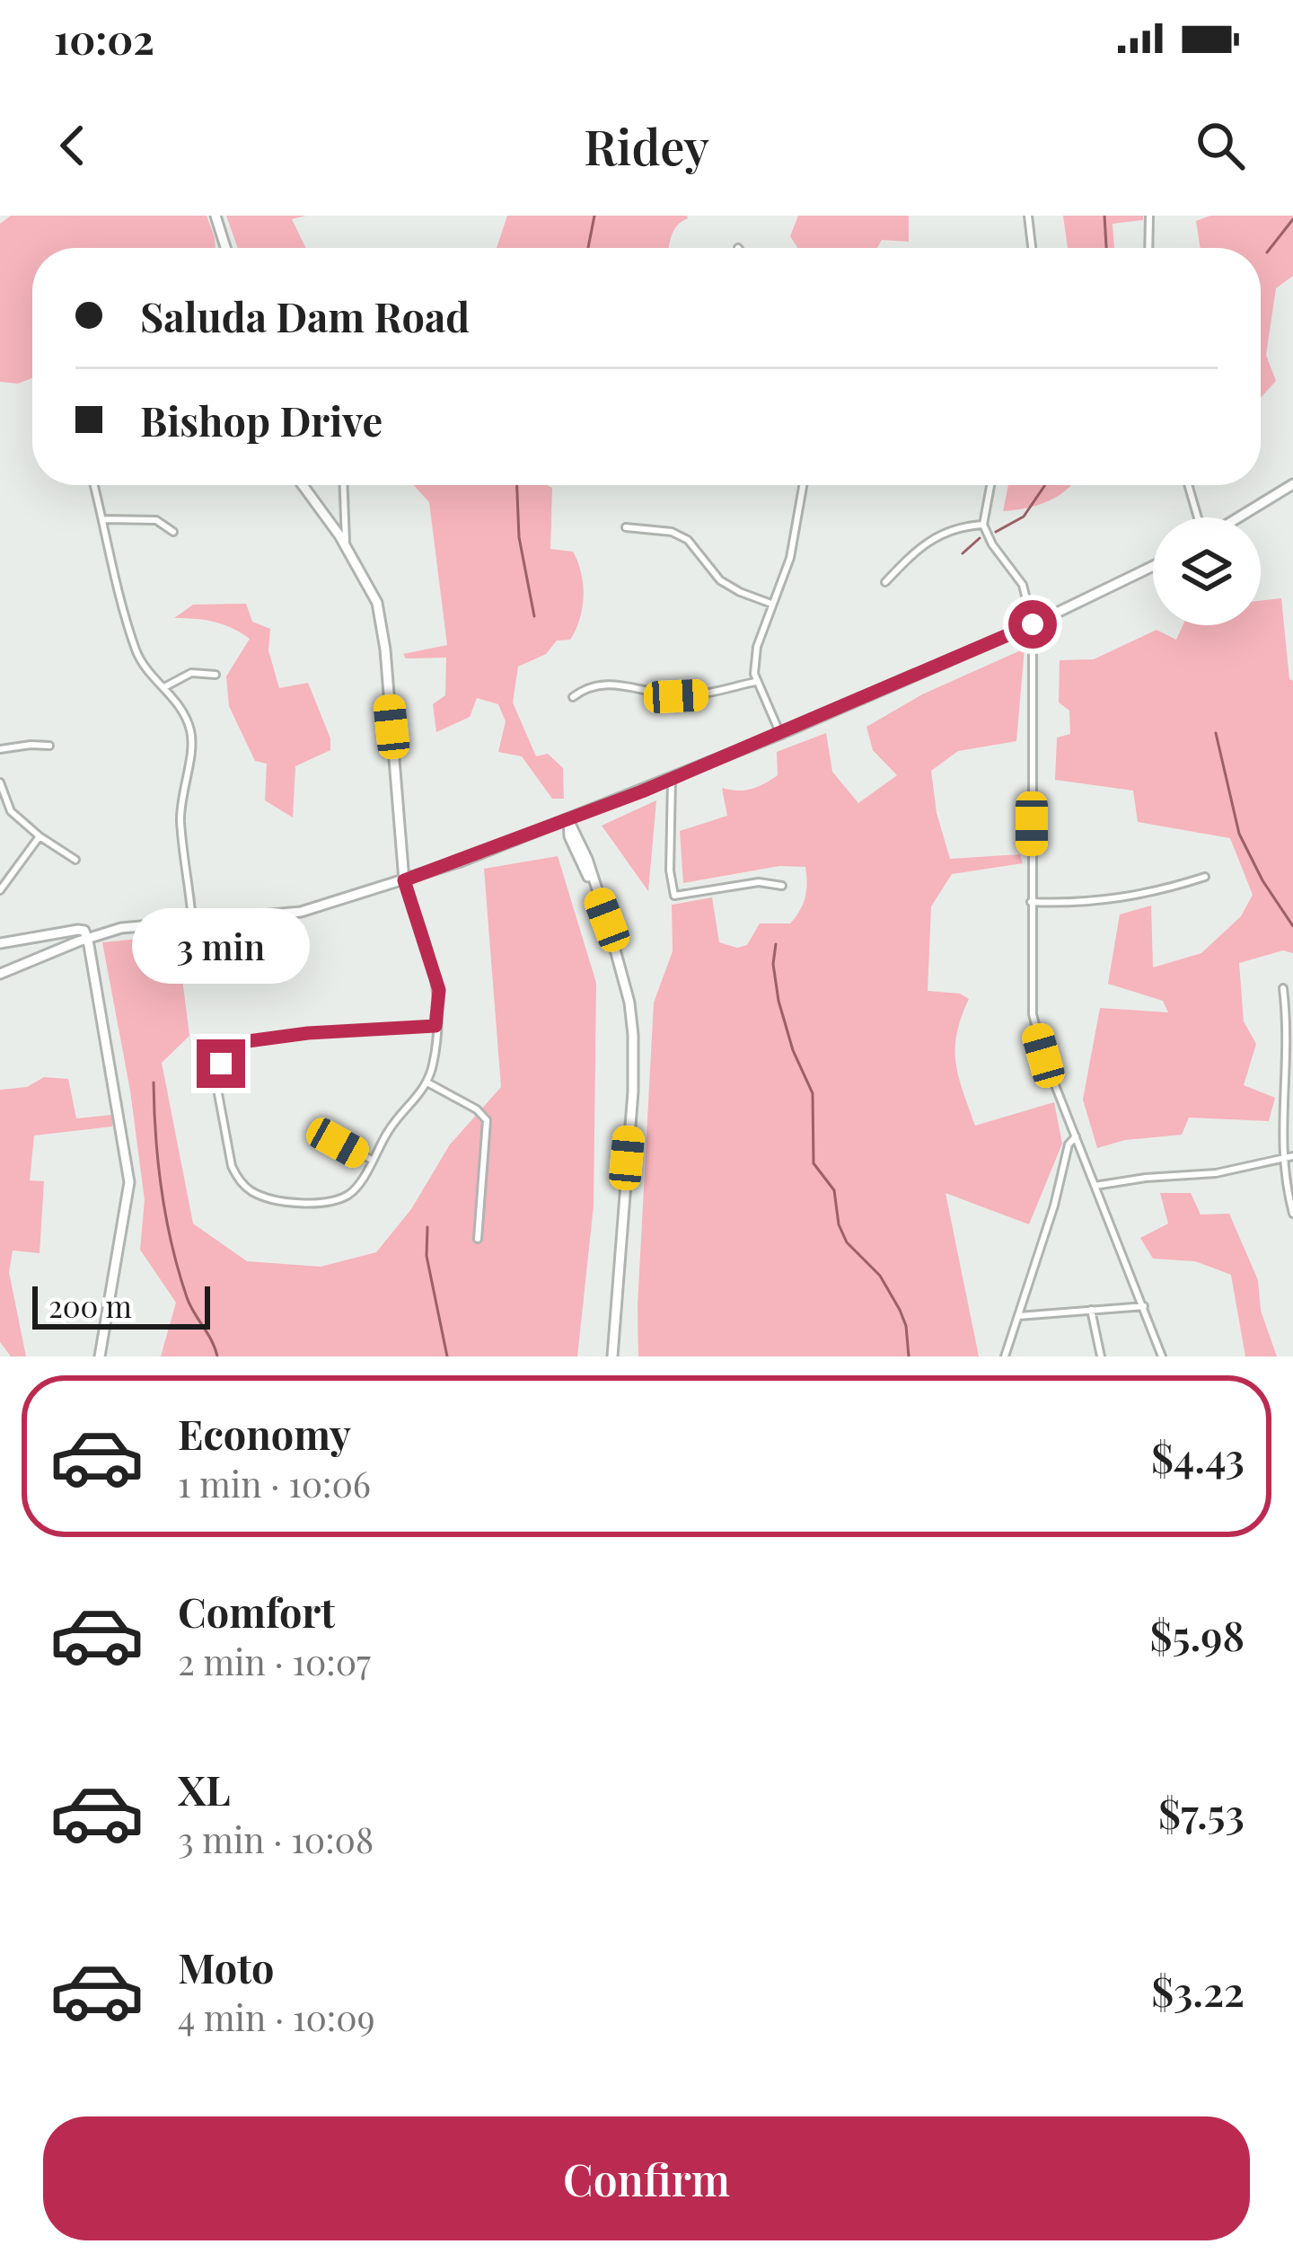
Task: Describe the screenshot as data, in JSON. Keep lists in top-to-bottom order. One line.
{"scale_bar":"200 m","page":{"status":"10:02","header":"Ridey","banner":["Saluda Dam Road","Bishop Drive"],"bubble":"3 min","scale":"200 m","list":[{"name":"Economy","note":"1 min · 10:06","value":"$4.43"},{"name":"Comfort","note":"2 min · 10:07","value":"$5.98"},{"name":"XL","note":"3 min · 10:08","value":"$7.53"},{"name":"Moto","note":"4 min · 10:09","value":"$3.22"}],"buttons":"Confirm"}}
